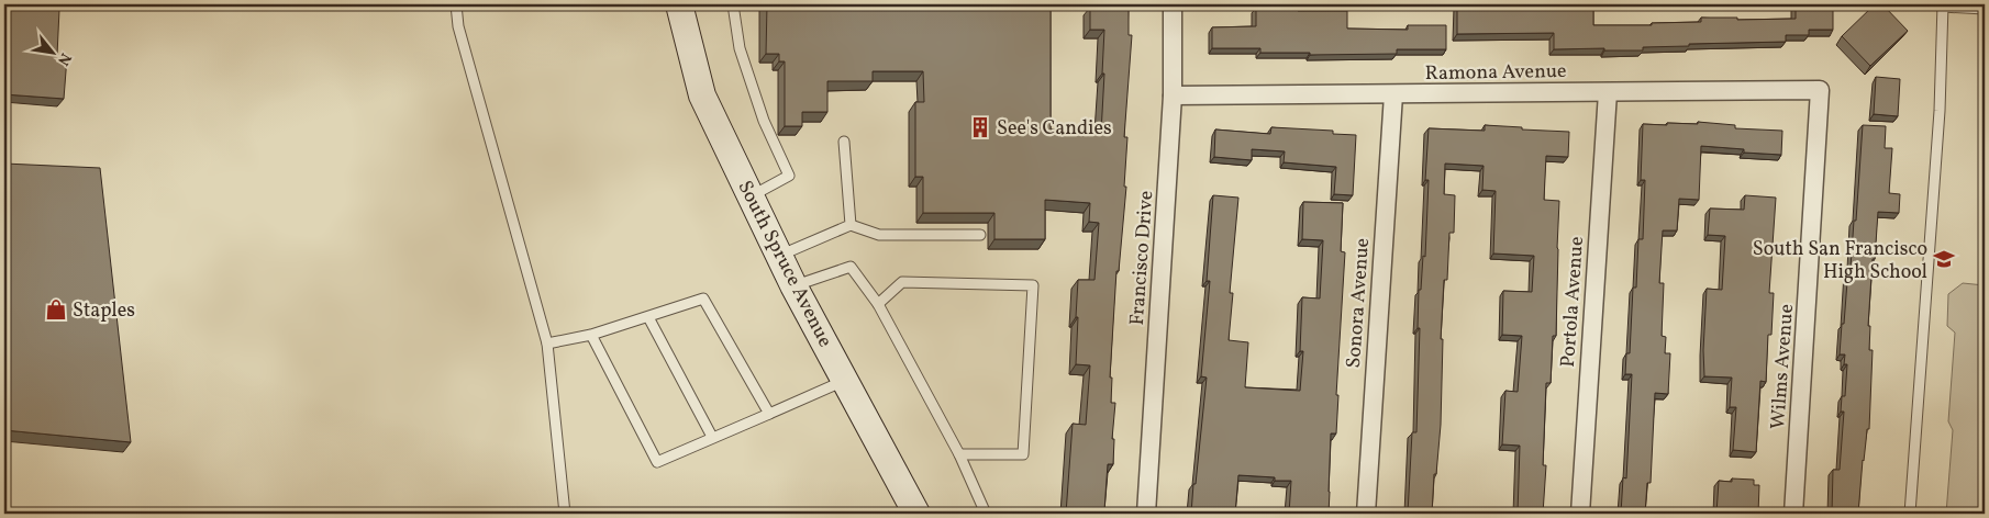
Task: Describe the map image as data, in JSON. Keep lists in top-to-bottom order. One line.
{"streets":{"main road":["South Spruce Avenue"],"street":["Ramona Avenue","Francisco Drive","Portola Avenue","Sonora Avenue","Wilms Avenue"]},"crossings":[["Ramona Avenue","Francisco Drive"],["Ramona Avenue","Portola Avenue"],["Ramona Avenue","Sonora Avenue"],["Ramona Avenue","Wilms Avenue"]],"places":{"building":["See's Candies"],"school or university":["South San Francisco High School"],"shop":["Staples"]},"north":"bottom right"}
